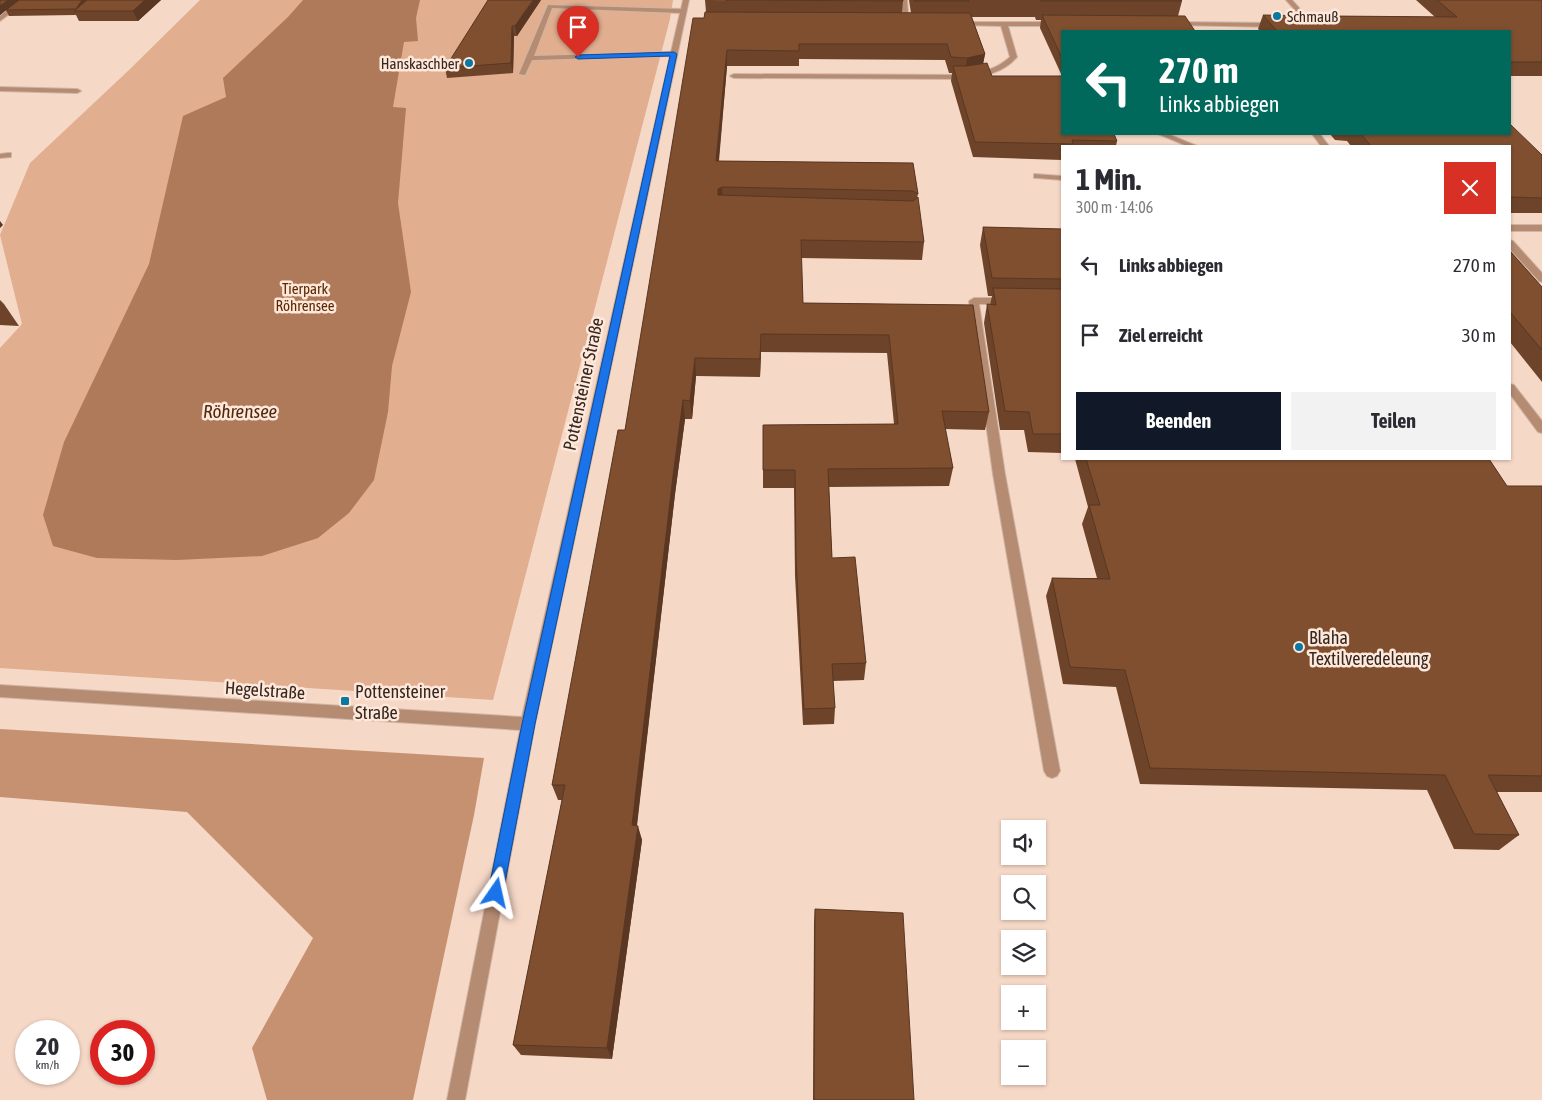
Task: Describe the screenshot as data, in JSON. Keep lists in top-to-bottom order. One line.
{"streets":{"street":["Pottensteiner Straße","Hegelstraße"]},"crossings":[["Pottensteiner Straße","Hegelstraße"]],"water":["Röhrensee"],"parks":["Tierpark Röhrensee"],"places":{"other":["Schmauß","Hanskaschber","Blaha Textilveredeleung"],"transit":["Pottensteiner Straße"]},"page":{"turn":["270 m","Links abbiegen"],"heading":["1 Min.","300 m · 14:06"],"list":[{"name":"Links abbiegen","value":"270 m"},{"name":"Ziel erreicht","value":"30 m"}],"buttons":["Beenden","Teilen"],"map_buttons":["+","−"],"speed":"20 km/h","limit":"30"}}
